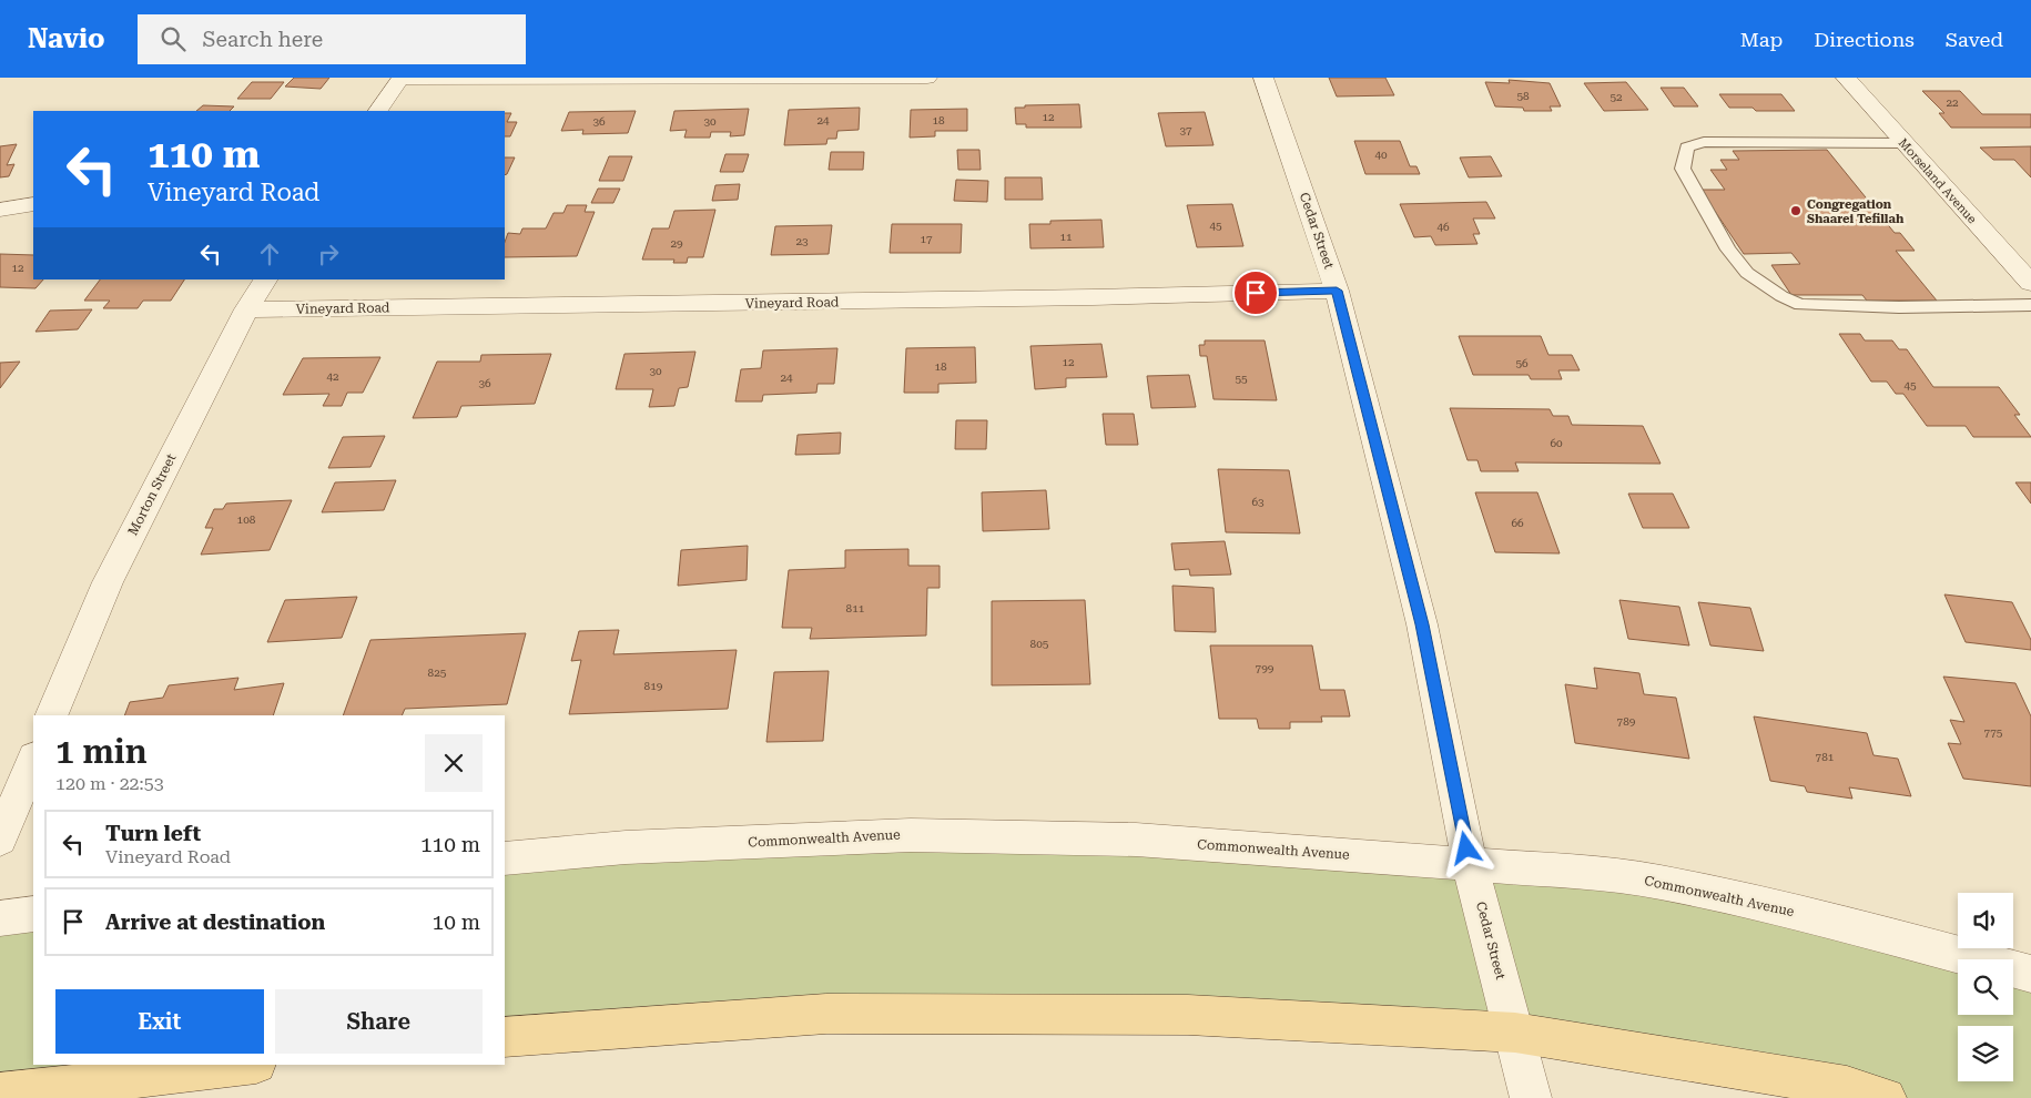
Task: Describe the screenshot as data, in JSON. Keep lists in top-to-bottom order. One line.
{"streets":{"street":["Morseland Avenue","Cedar Street","Vineyard Road","Morton Street","Commonwealth Avenue"]},"crossings":[["Cedar Street","Vineyard Road"],["Cedar Street","Commonwealth Avenue"],["Vineyard Road","Morton Street"]],"places":["Congregation Shaarei Tefillah"],"house_numbers":["58","52","22","12","24","18","36","30","37","40","45","46","11","17","23","29","12","12","56","18","30","42","24","55","36","45","60","63","108","66","811","805","799","825","819","789","775","781"],"page":{"header":"Navio","search":"Search here","nav":["Map","Directions","Saved"],"turn":["110 m","Vineyard Road"],"heading":["1 min","120 m · 22:53"],"list":[{"name":"Turn left","note":"Vineyard Road","value":"110 m"},{"name":"Arrive at destination","value":"10 m"}],"buttons":["Exit","Share"]}}
